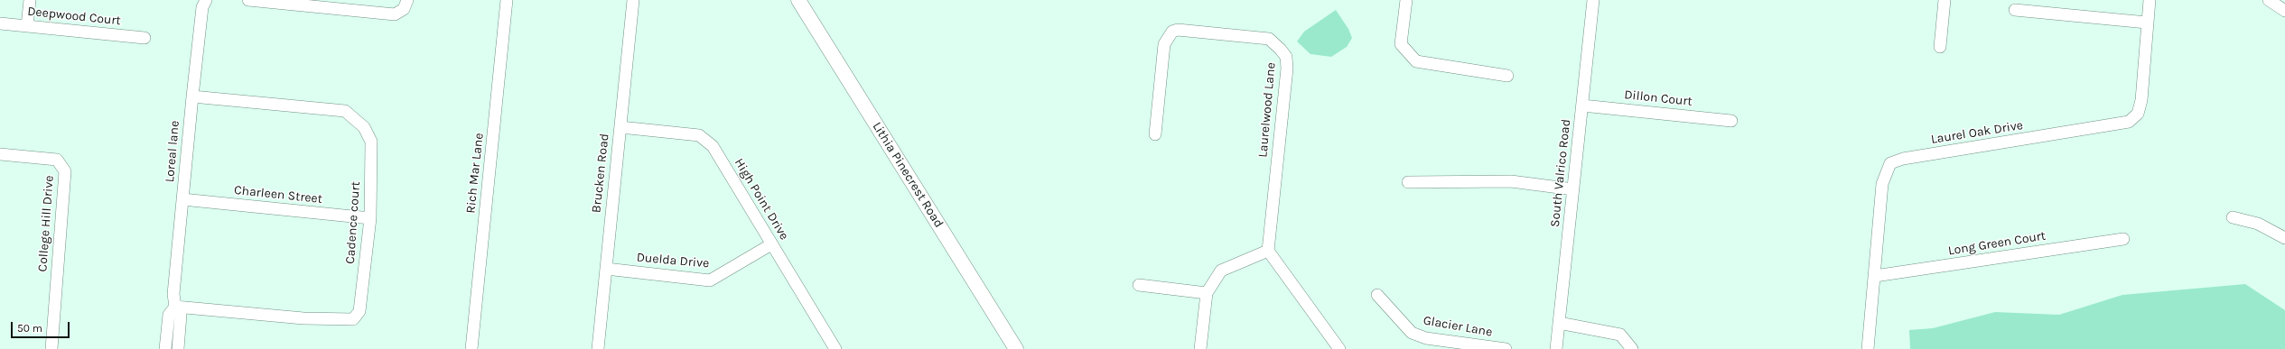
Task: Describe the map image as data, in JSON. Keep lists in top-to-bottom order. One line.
{"streets":{"main road":["Lithia Pinecrest Road"],"street":["Deepwood Court","Dillon Court","Laurelwood Lane","Laurel Oak Drive","Loreal lane","Rich Mar Lane","Brucken Road","South Valrico Road","Charleen Street","High Point Drive","Cadence court","College Hill Drive","Long Green Court","Duelda Drive","Glacier Lane"]},"crossings":[["Dillon Court","South Valrico Road"],["Laurel Oak Drive","Long Green Court"],["Loreal lane","Charleen Street"],["Loreal lane","Cadence court"],["Brucken Road","High Point Drive"],["Brucken Road","Duelda Drive"],["Charleen Street","Cadence court"],["High Point Drive","Duelda Drive"]],"scale_bar":"50 m"}
